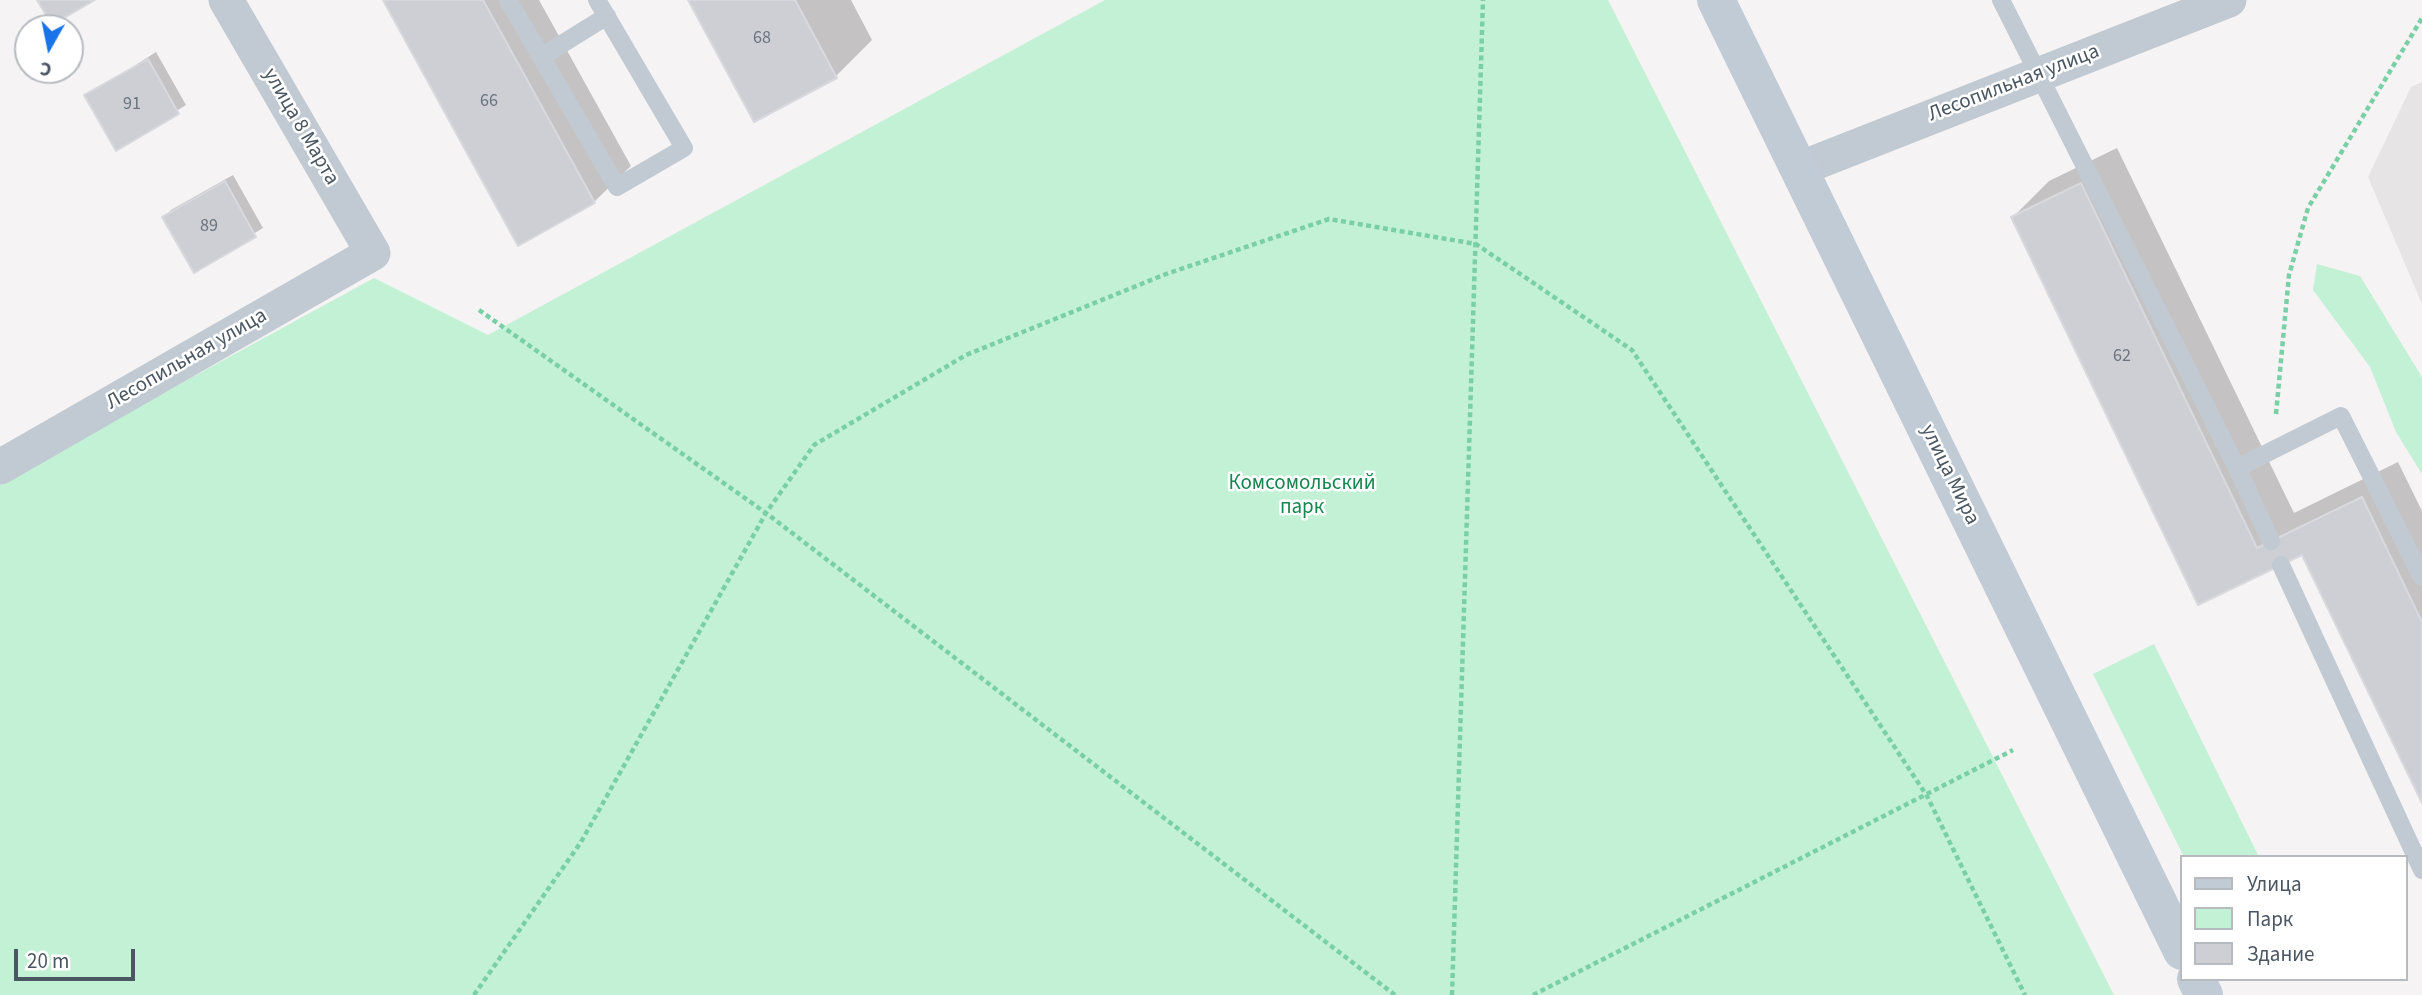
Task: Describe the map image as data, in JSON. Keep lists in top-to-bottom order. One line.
{"streets":{"main road":["улица Мира"],"street":["Лесопильная улица","улица 8 Марта"]},"crossings":[["Лесопильная улица","улица 8 Марта"],["Лесопильная улица","улица Мира"]],"parks":["Комсомольский парк"],"house_numbers":["68","66","91","89","62"],"legend":["Улица","Парк","Здание"],"scale_bar":"20 m","north":"bottom"}
